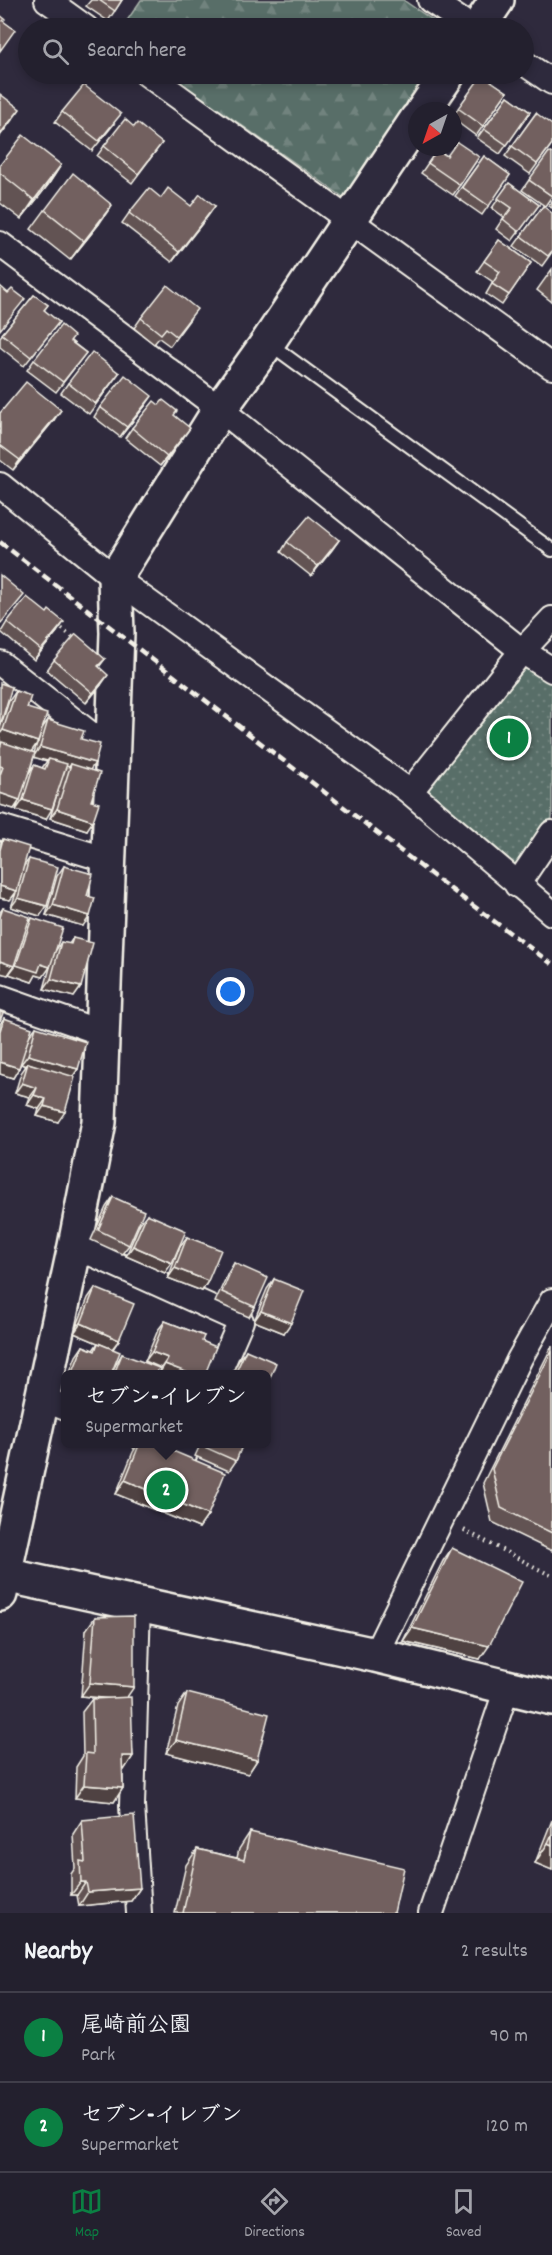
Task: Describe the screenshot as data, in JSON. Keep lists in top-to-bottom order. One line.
{"north":"bottom left","page":{"search":"Search here","pins":["1","2"],"popup":["セブン-イレブン","Supermarket"],"heading":["Nearby","2 results"],"list":[{"mark":"1","name":"尾崎前公園","note":"Park","value":"90 m"},{"mark":"2","name":"セブン-イレブン","note":"Supermarket","value":"120 m"}],"nav":["Map","Directions","Saved"]}}
